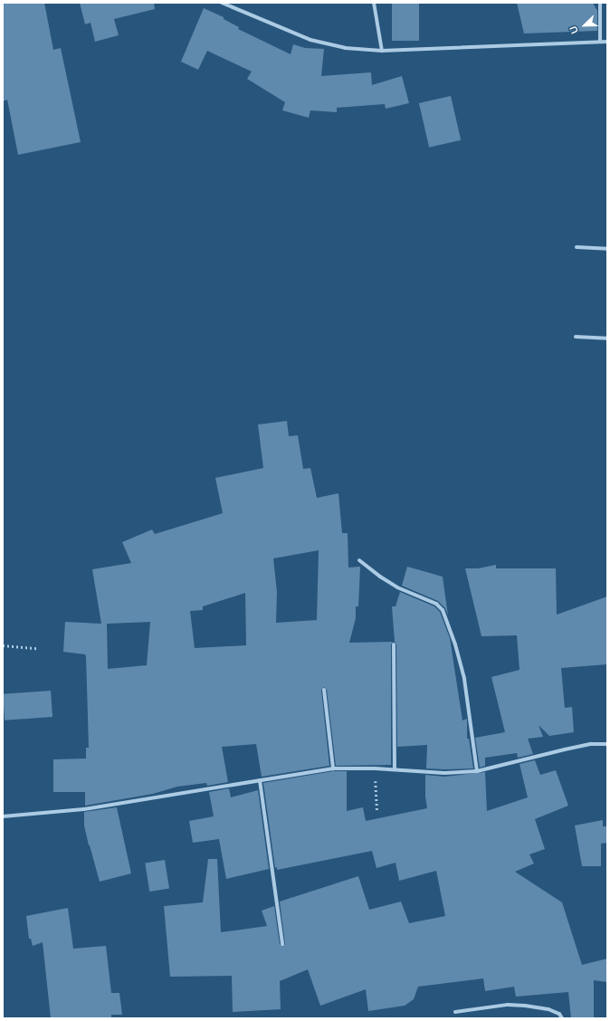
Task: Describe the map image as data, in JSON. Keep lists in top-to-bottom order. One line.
{"north":"bottom left"}
